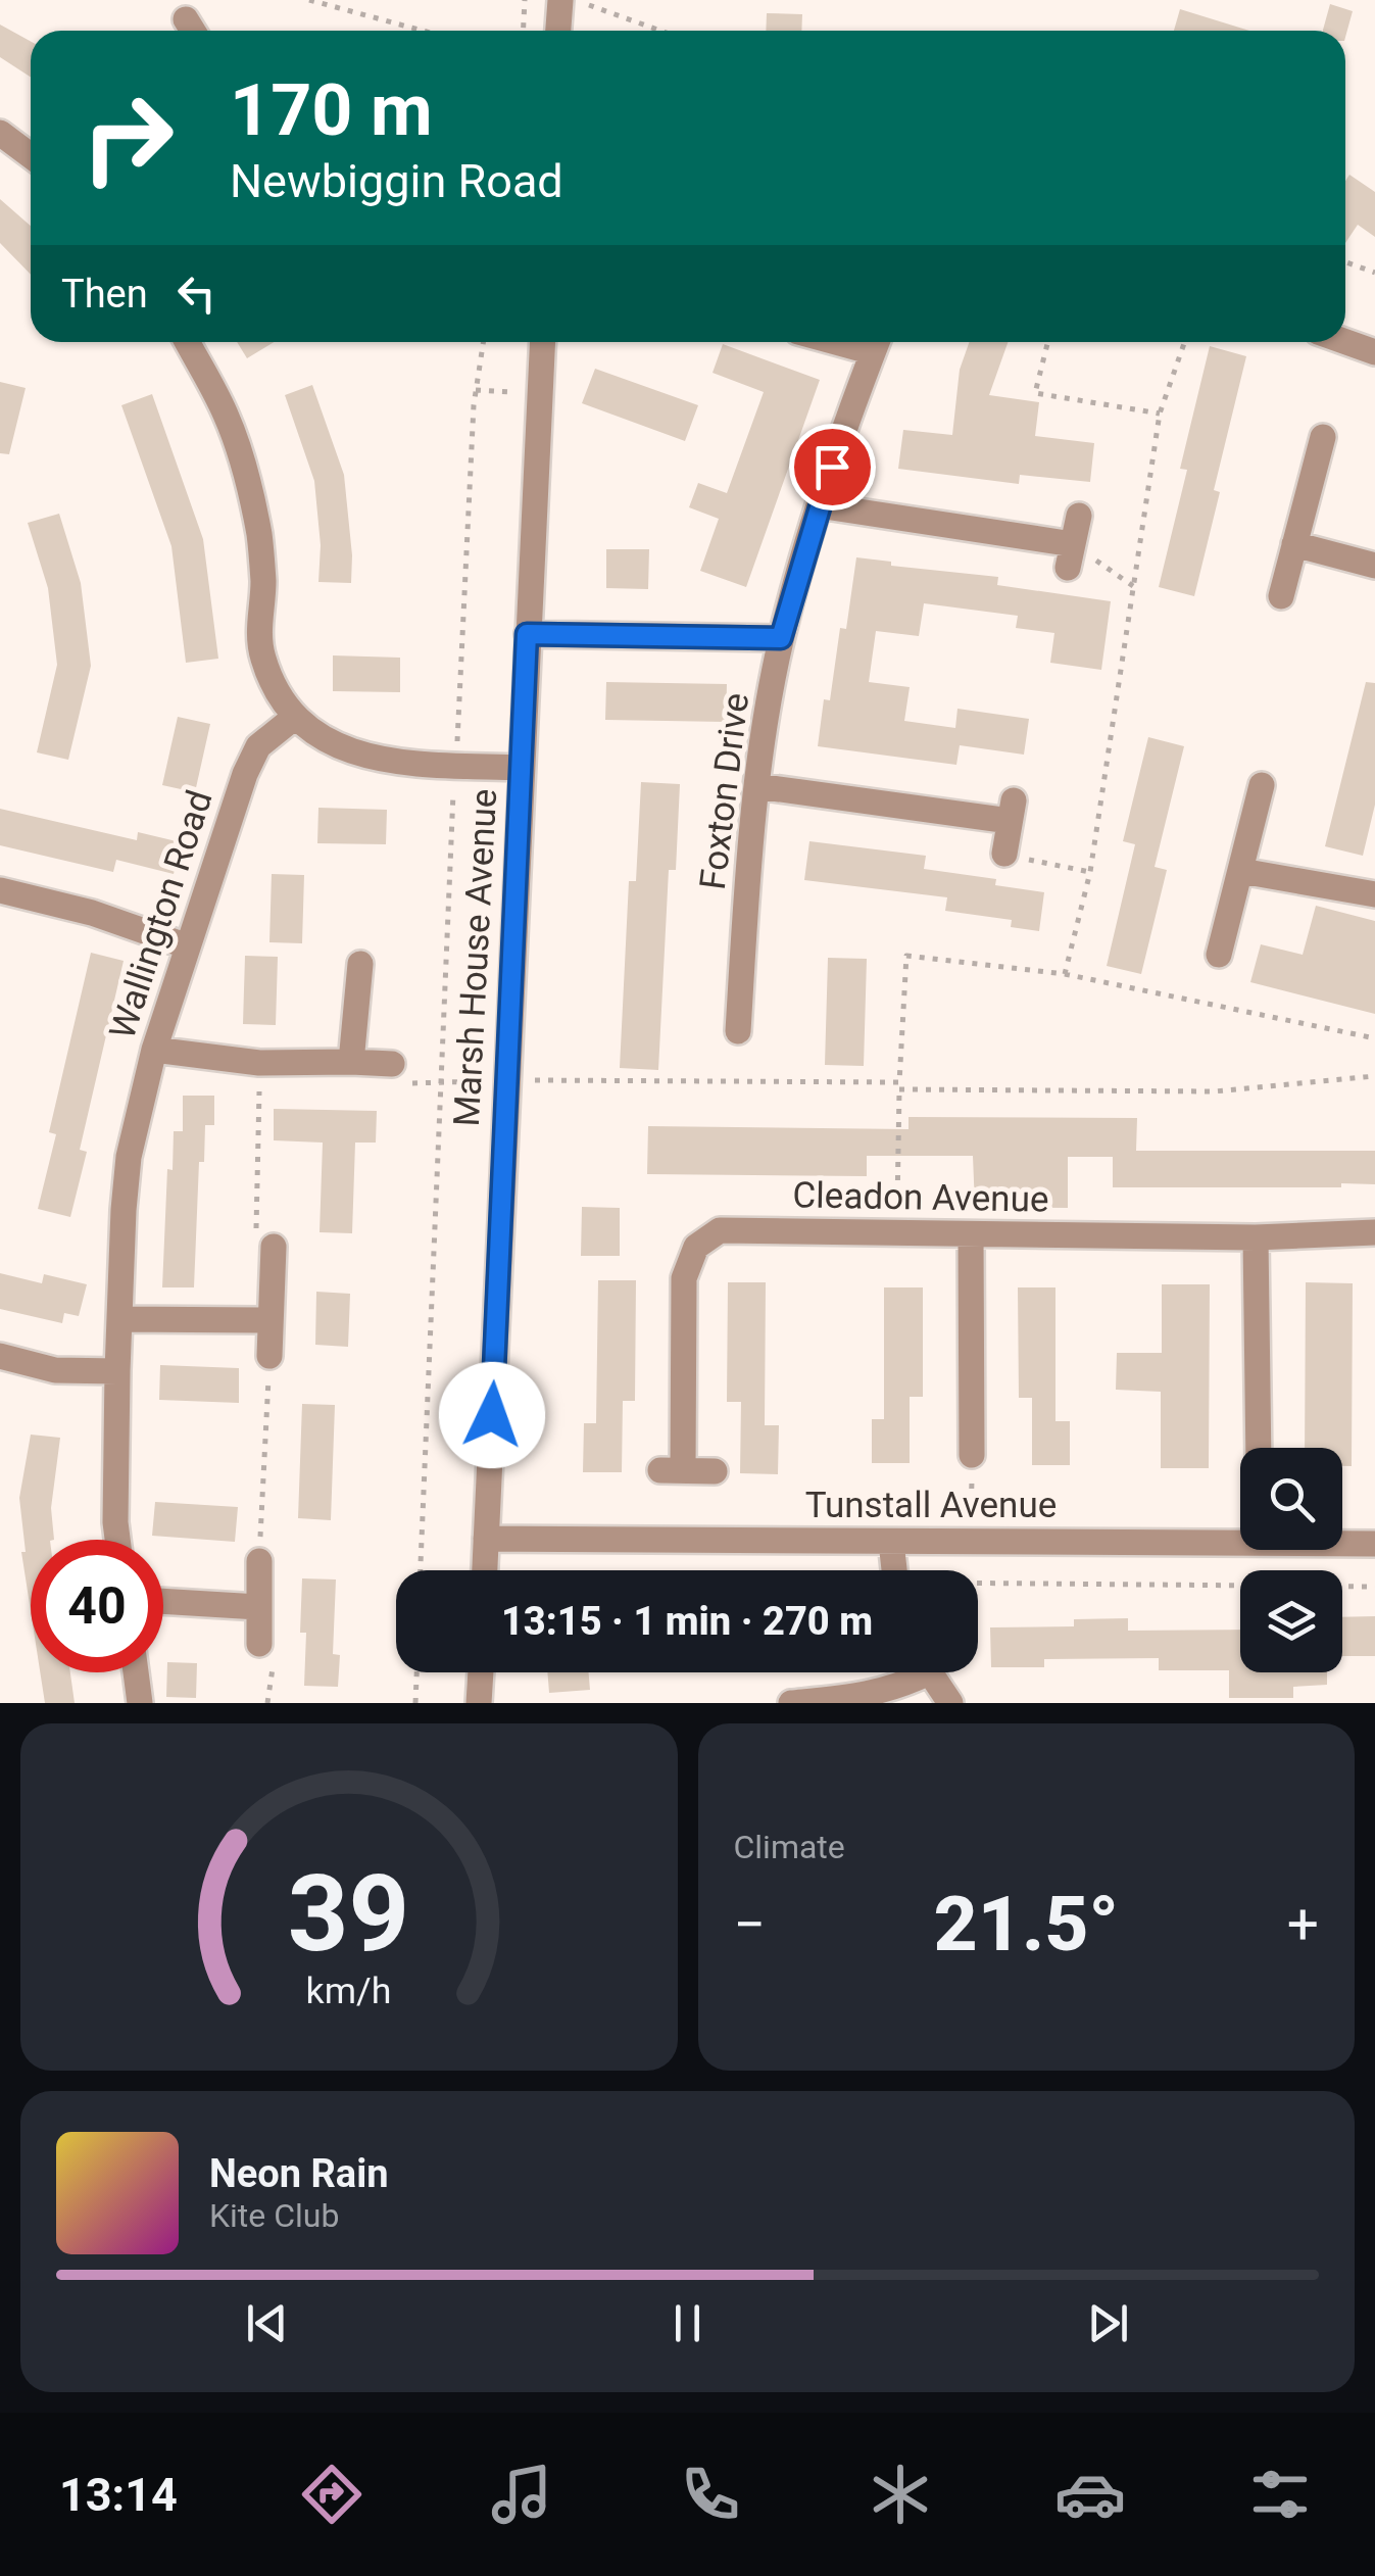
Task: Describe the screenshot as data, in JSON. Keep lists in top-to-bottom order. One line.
{"streets":{"street":["Foxton Drive","Wallington Road","Marsh House Avenue","Cleadon Avenue","Tunstall Avenue"]},"crossings":[["Marsh House Avenue","Tunstall Avenue"]],"page":{"turn":["170 m","Newbiggin Road"],"then":"Then","limit":"40","trip":"13:15 · 1 min · 270 m","tile":"Climate","heat":["−","21.5°","+"],"song":["Neon Rain","Kite Club"],"tabs":"13:14","gauge":["39","km/h"]}}
